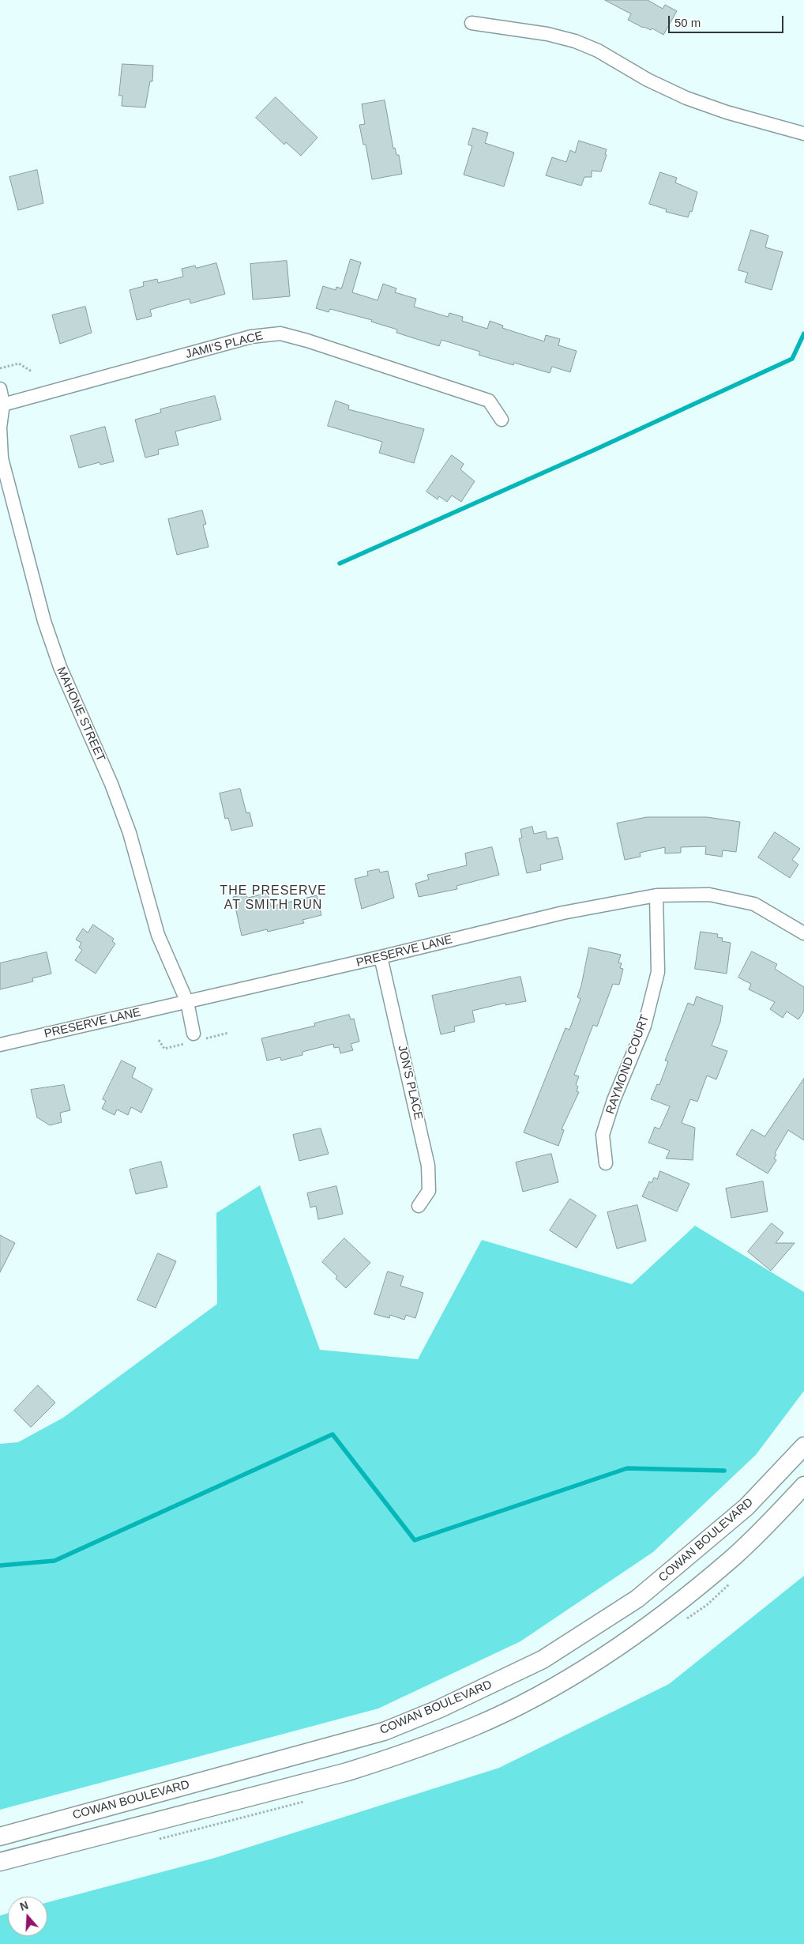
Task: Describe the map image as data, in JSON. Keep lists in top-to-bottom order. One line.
{"streets":{"main road":["COWAN BOULEVARD"],"street":["JAMI'S PLACE","MAHONE STREET","PRESERVE LANE","RAYMOND COURT","JON'S PLACE"]},"crossings":[["JAMI'S PLACE","MAHONE STREET"],["MAHONE STREET","PRESERVE LANE"],["PRESERVE LANE","RAYMOND COURT"],["PRESERVE LANE","JON'S PLACE"]],"districts":["THE PRESERVE AT SMITH RUN"],"scale_bar":"50 m","north":"top"}
